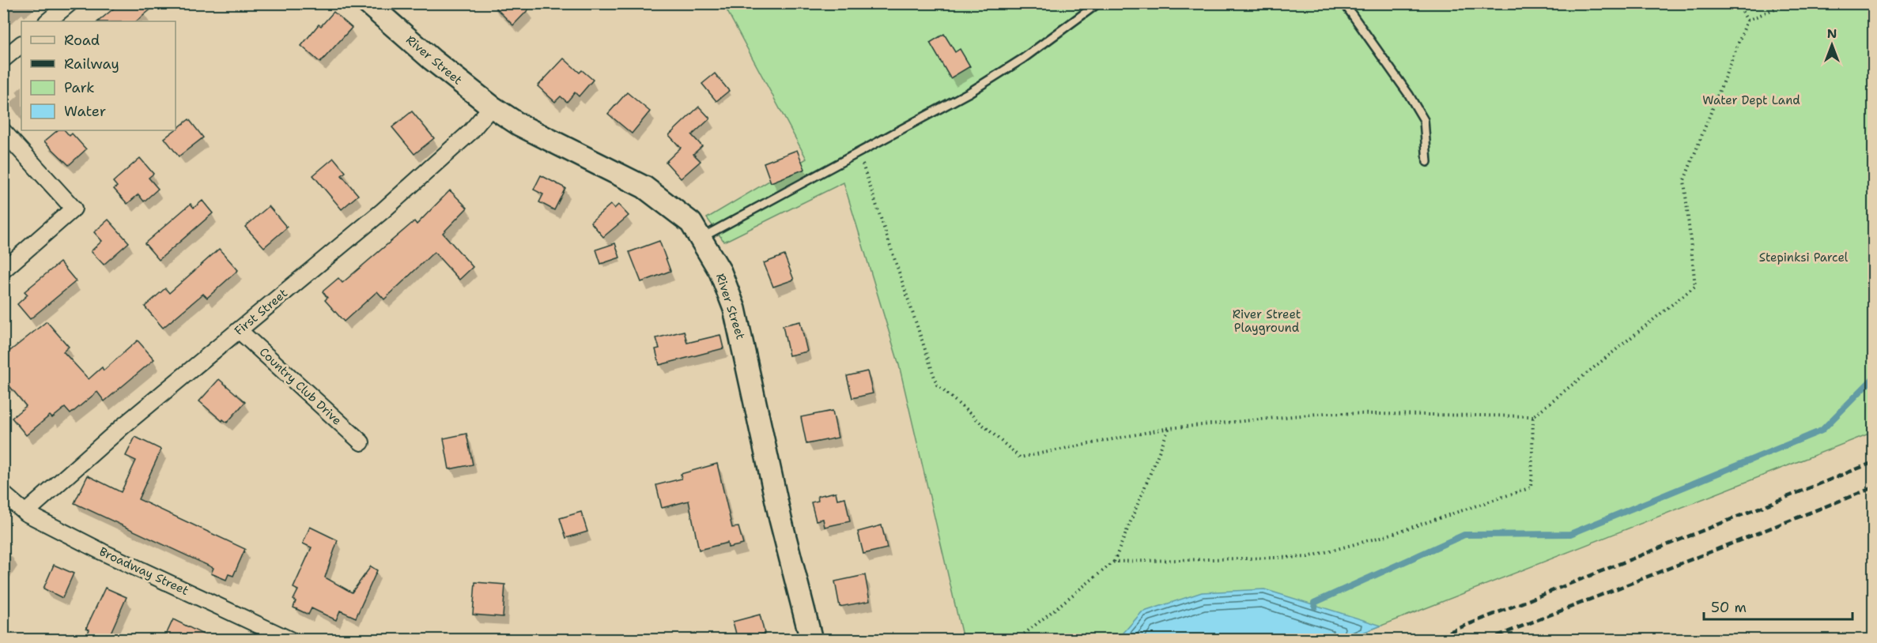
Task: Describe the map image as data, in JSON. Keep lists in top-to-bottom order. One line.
{"streets":{"main road":["River Street"],"street":["First Street","Country Club Drive","Broadway Street"]},"crossings":[["River Street","First Street"],["First Street","Country Club Drive"],["First Street","Broadway Street"]],"parks":["Water Dept Land","Stepinksi Parcel","River Street Playground"],"legend":["Road","Railway","Park","Water"],"scale_bar":"50 m","north":"top"}
